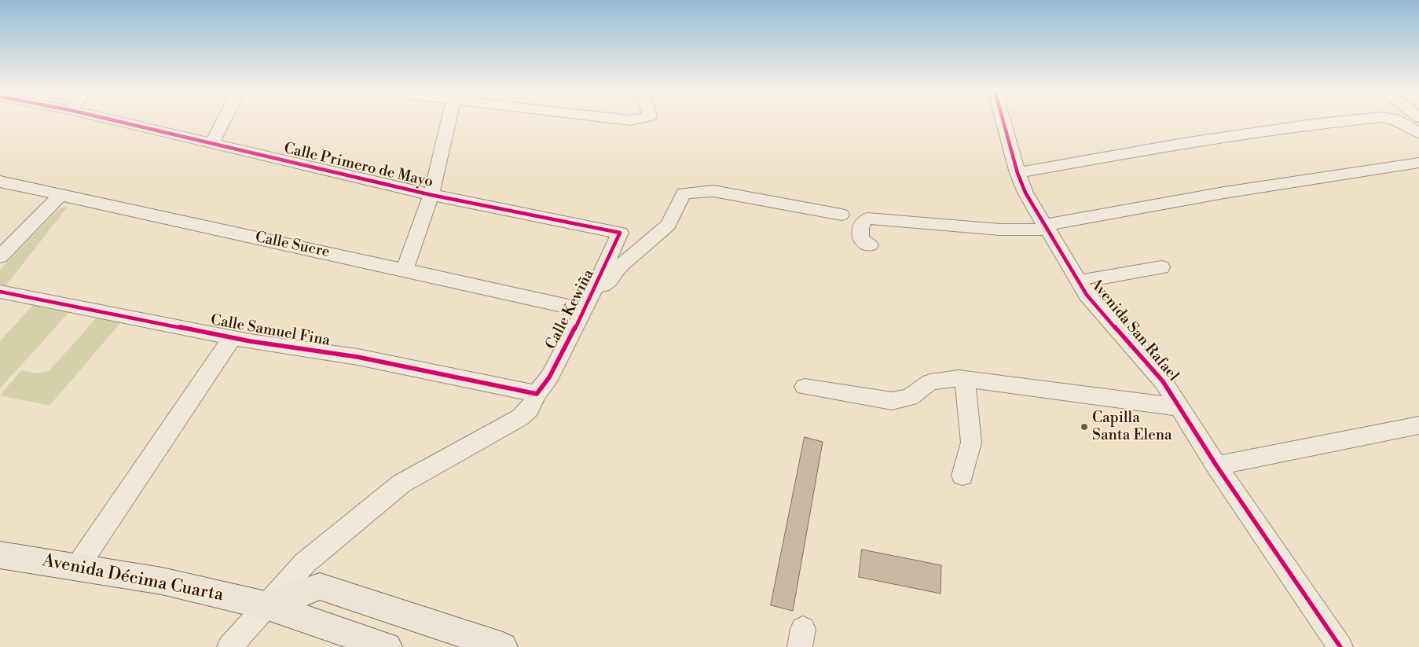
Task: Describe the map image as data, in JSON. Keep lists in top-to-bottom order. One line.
{"streets":{"main road":["Avenida Décima Cuarta"],"street":["Calle Primero de Mayo","Calle Sucre","Calle Kewiña","Avenida San Rafael","Calle Samuel Fina"]},"crossings":[["Calle Primero de Mayo","Calle Kewiña"],["Calle Sucre","Calle Kewiña"],["Calle Kewiña","Calle Samuel Fina"],["Calle Kewiña","Avenida Décima Cuarta"]],"places":["Capilla Santa Elena"]}
